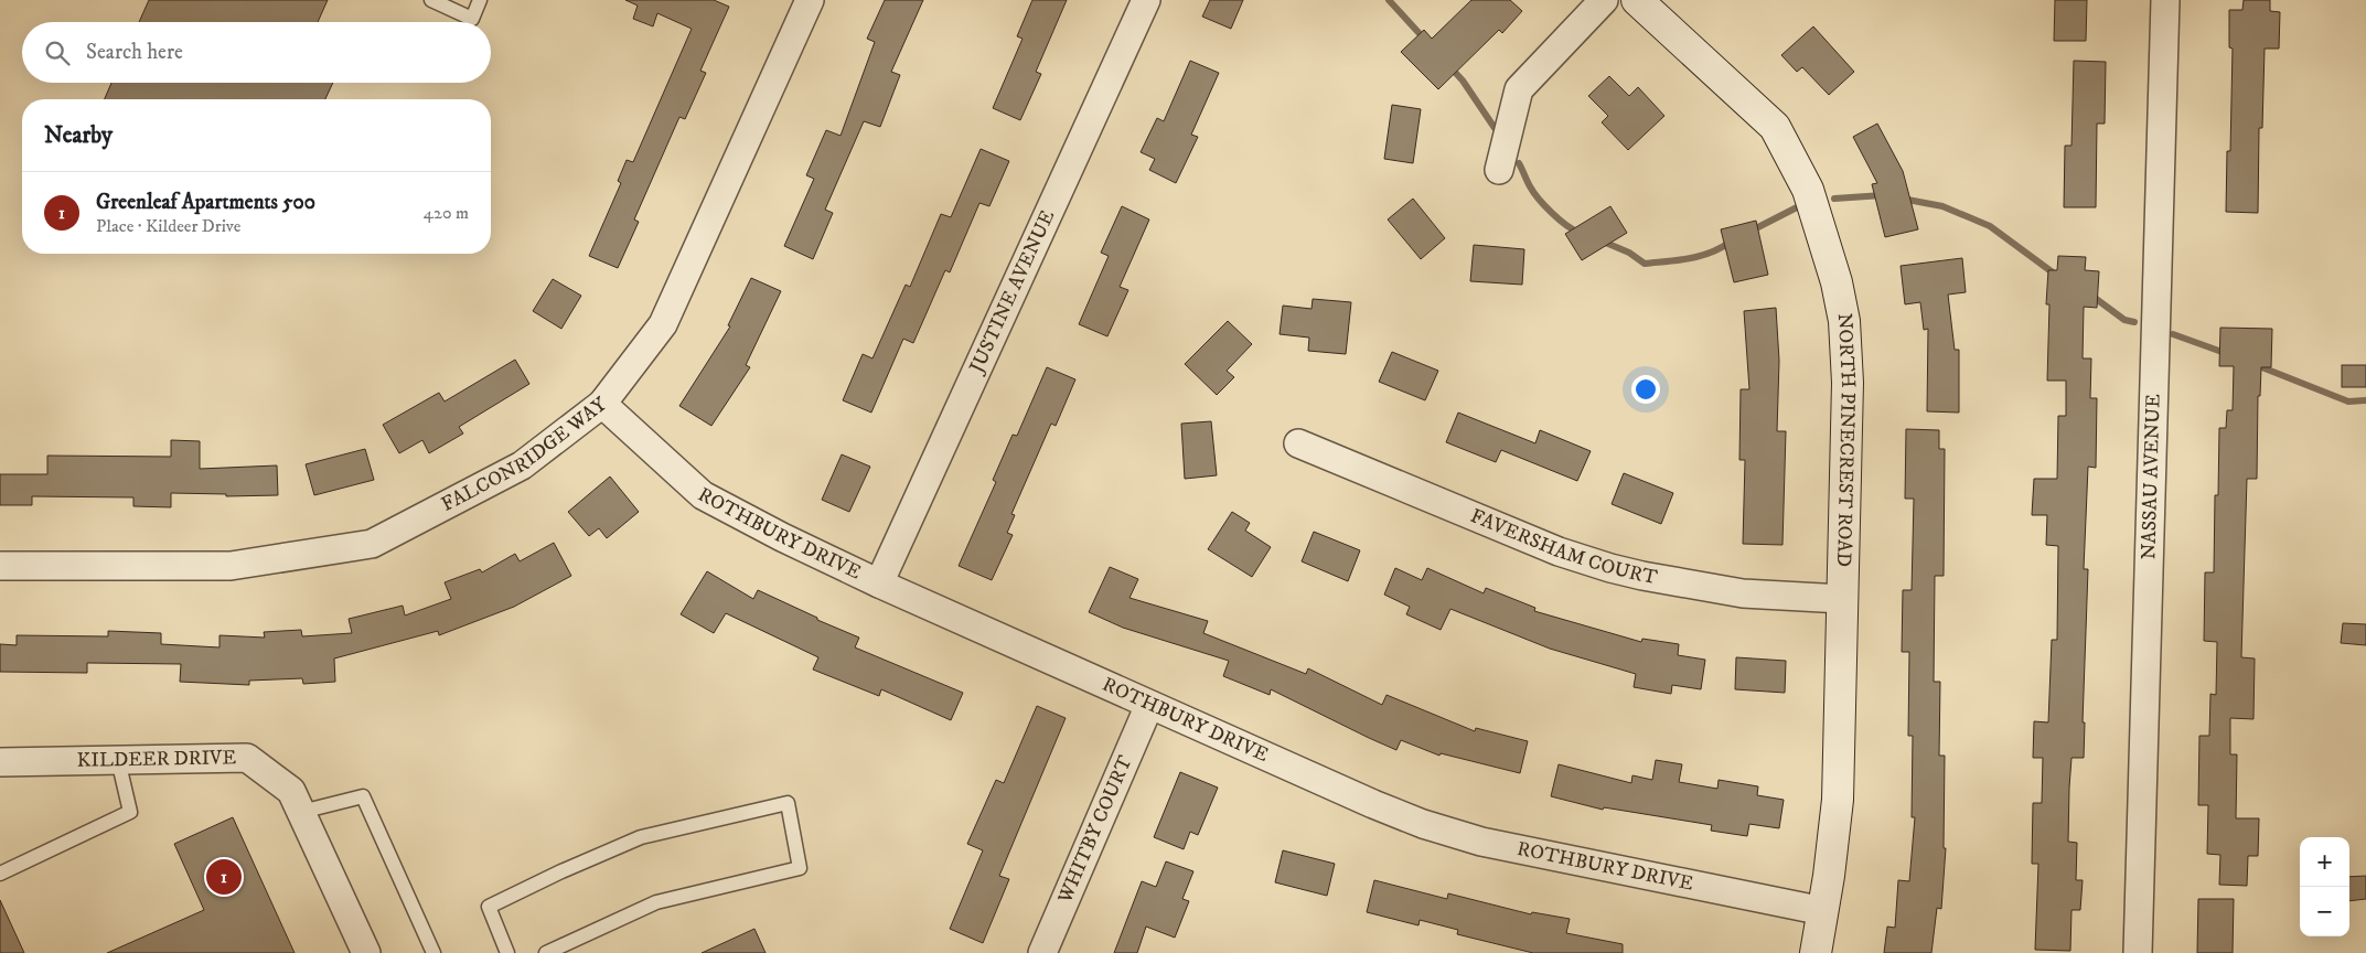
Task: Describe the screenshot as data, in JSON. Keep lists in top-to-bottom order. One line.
{"streets":{"street":["JUSTINE AVENUE","NORTH PINECREST ROAD","FALCONRIDGE WAY","NASSAU AVENUE","ROTHBURY DRIVE","FAVERSHAM COURT","KILDEER DRIVE","WHITBY COURT"]},"crossings":[["JUSTINE AVENUE","ROTHBURY DRIVE"],["NORTH PINECREST ROAD","ROTHBURY DRIVE"],["NORTH PINECREST ROAD","FAVERSHAM COURT"],["FALCONRIDGE WAY","ROTHBURY DRIVE"],["ROTHBURY DRIVE","WHITBY COURT"]],"page":{"search":"Search here","heading":"Nearby","list":[{"mark":"1","name":"Greenleaf Apartments 500","note":"Place · Kildeer Drive","value":"420 m"}],"map_buttons":["+","−"],"pins":"1"}}
